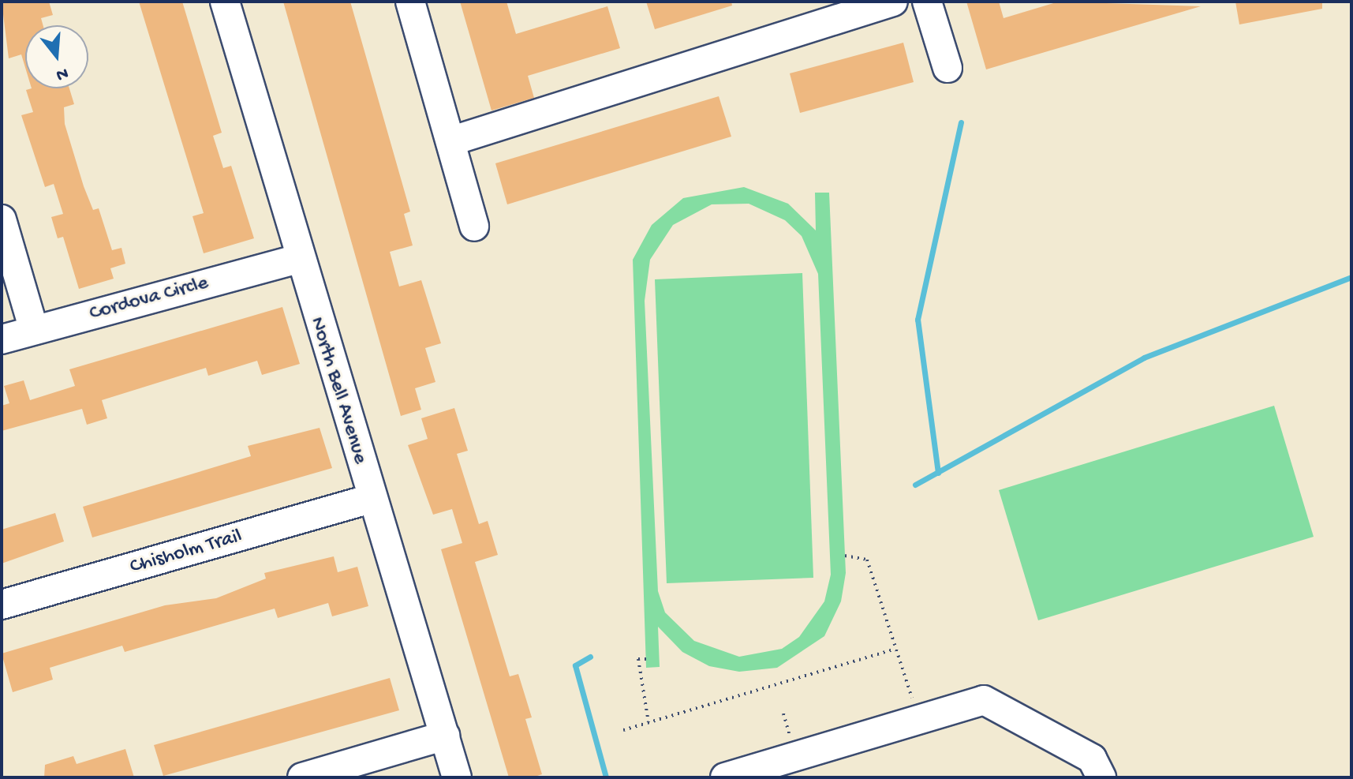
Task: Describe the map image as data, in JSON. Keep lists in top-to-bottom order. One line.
{"streets":{"street":["Cordova Circle","North Bell Avenue","Chisholm Trail"]},"crossings":[["Cordova Circle","North Bell Avenue"],["North Bell Avenue","Chisholm Trail"]],"north":"bottom"}
